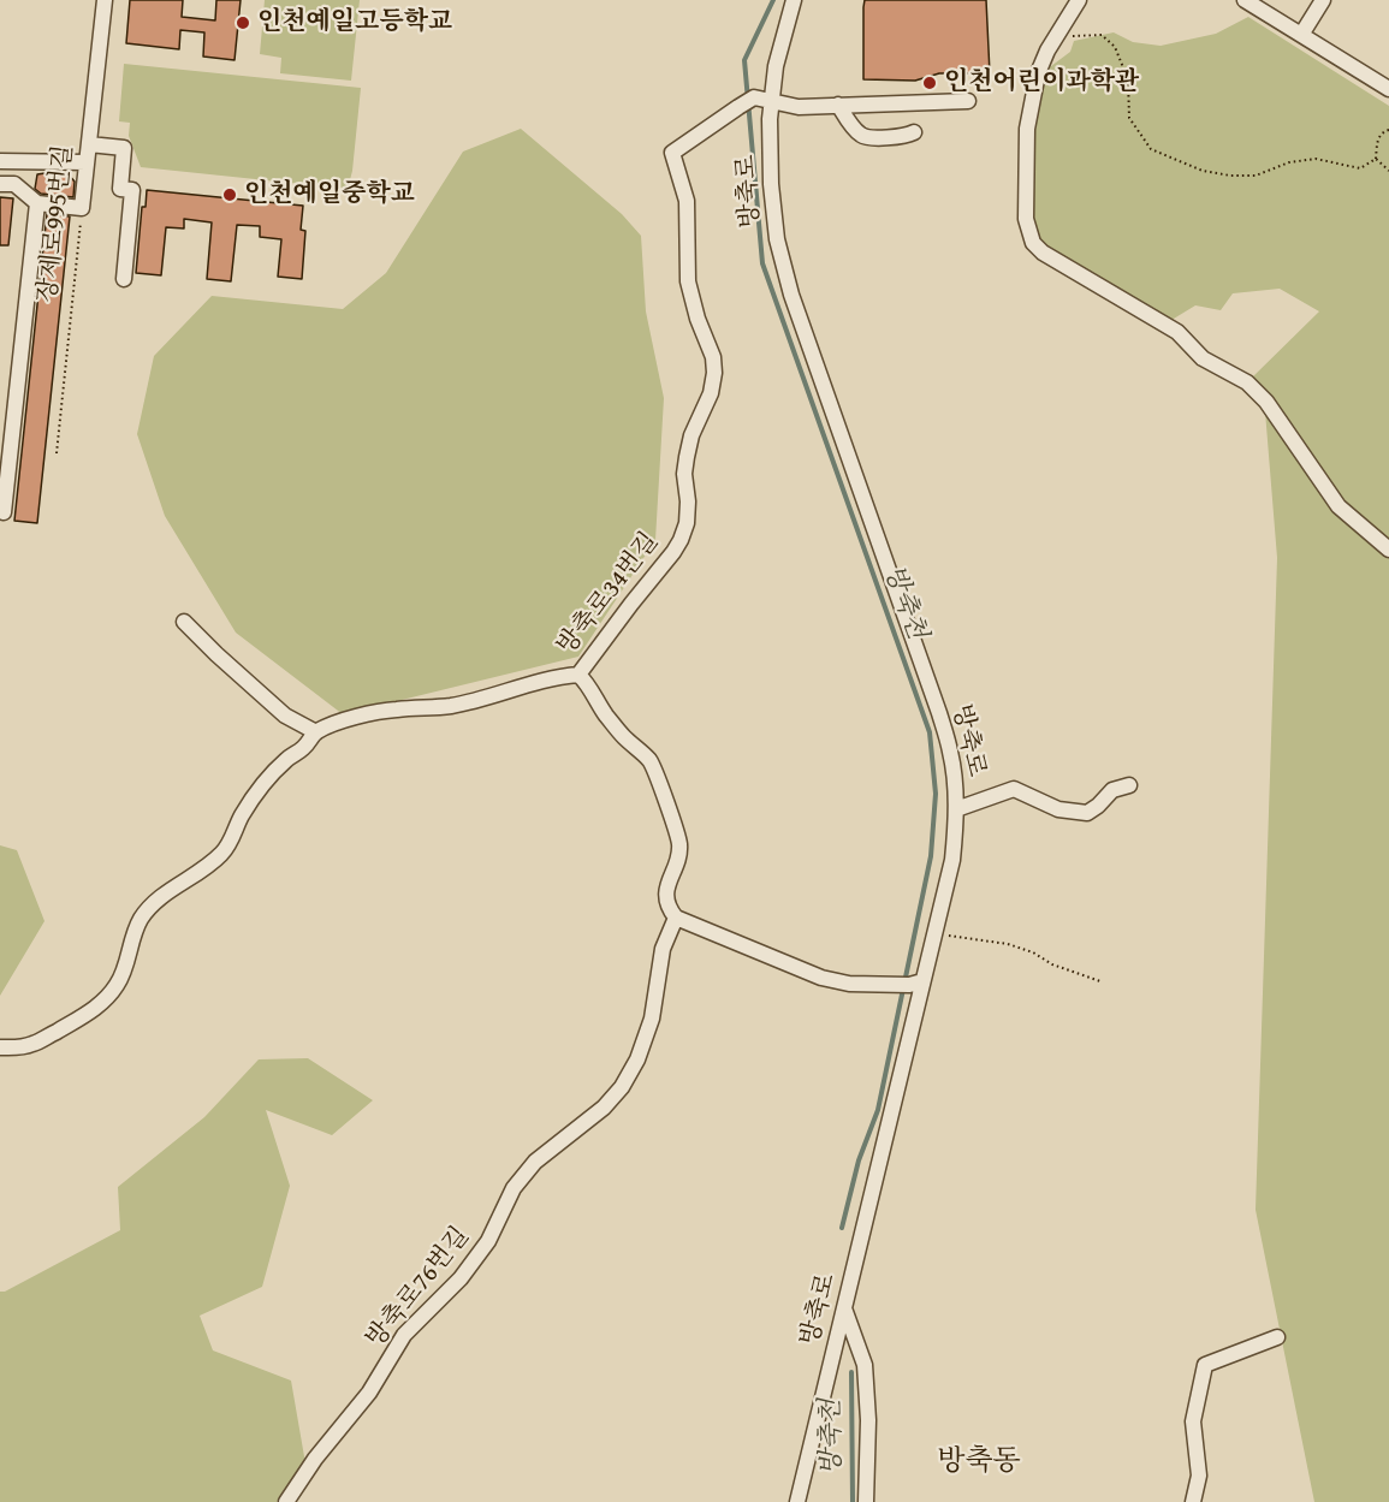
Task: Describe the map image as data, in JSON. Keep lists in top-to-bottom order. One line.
{"streets":{"street":["방축로","장제로995번길","방축로34번길","방축로76번길"]},"crossings":[["방축로","방축로34번길"]],"districts":["방축동"],"water":["방축천"],"places":["인천예일고등학교","인천어린이과학관","인천예일중학교"]}
